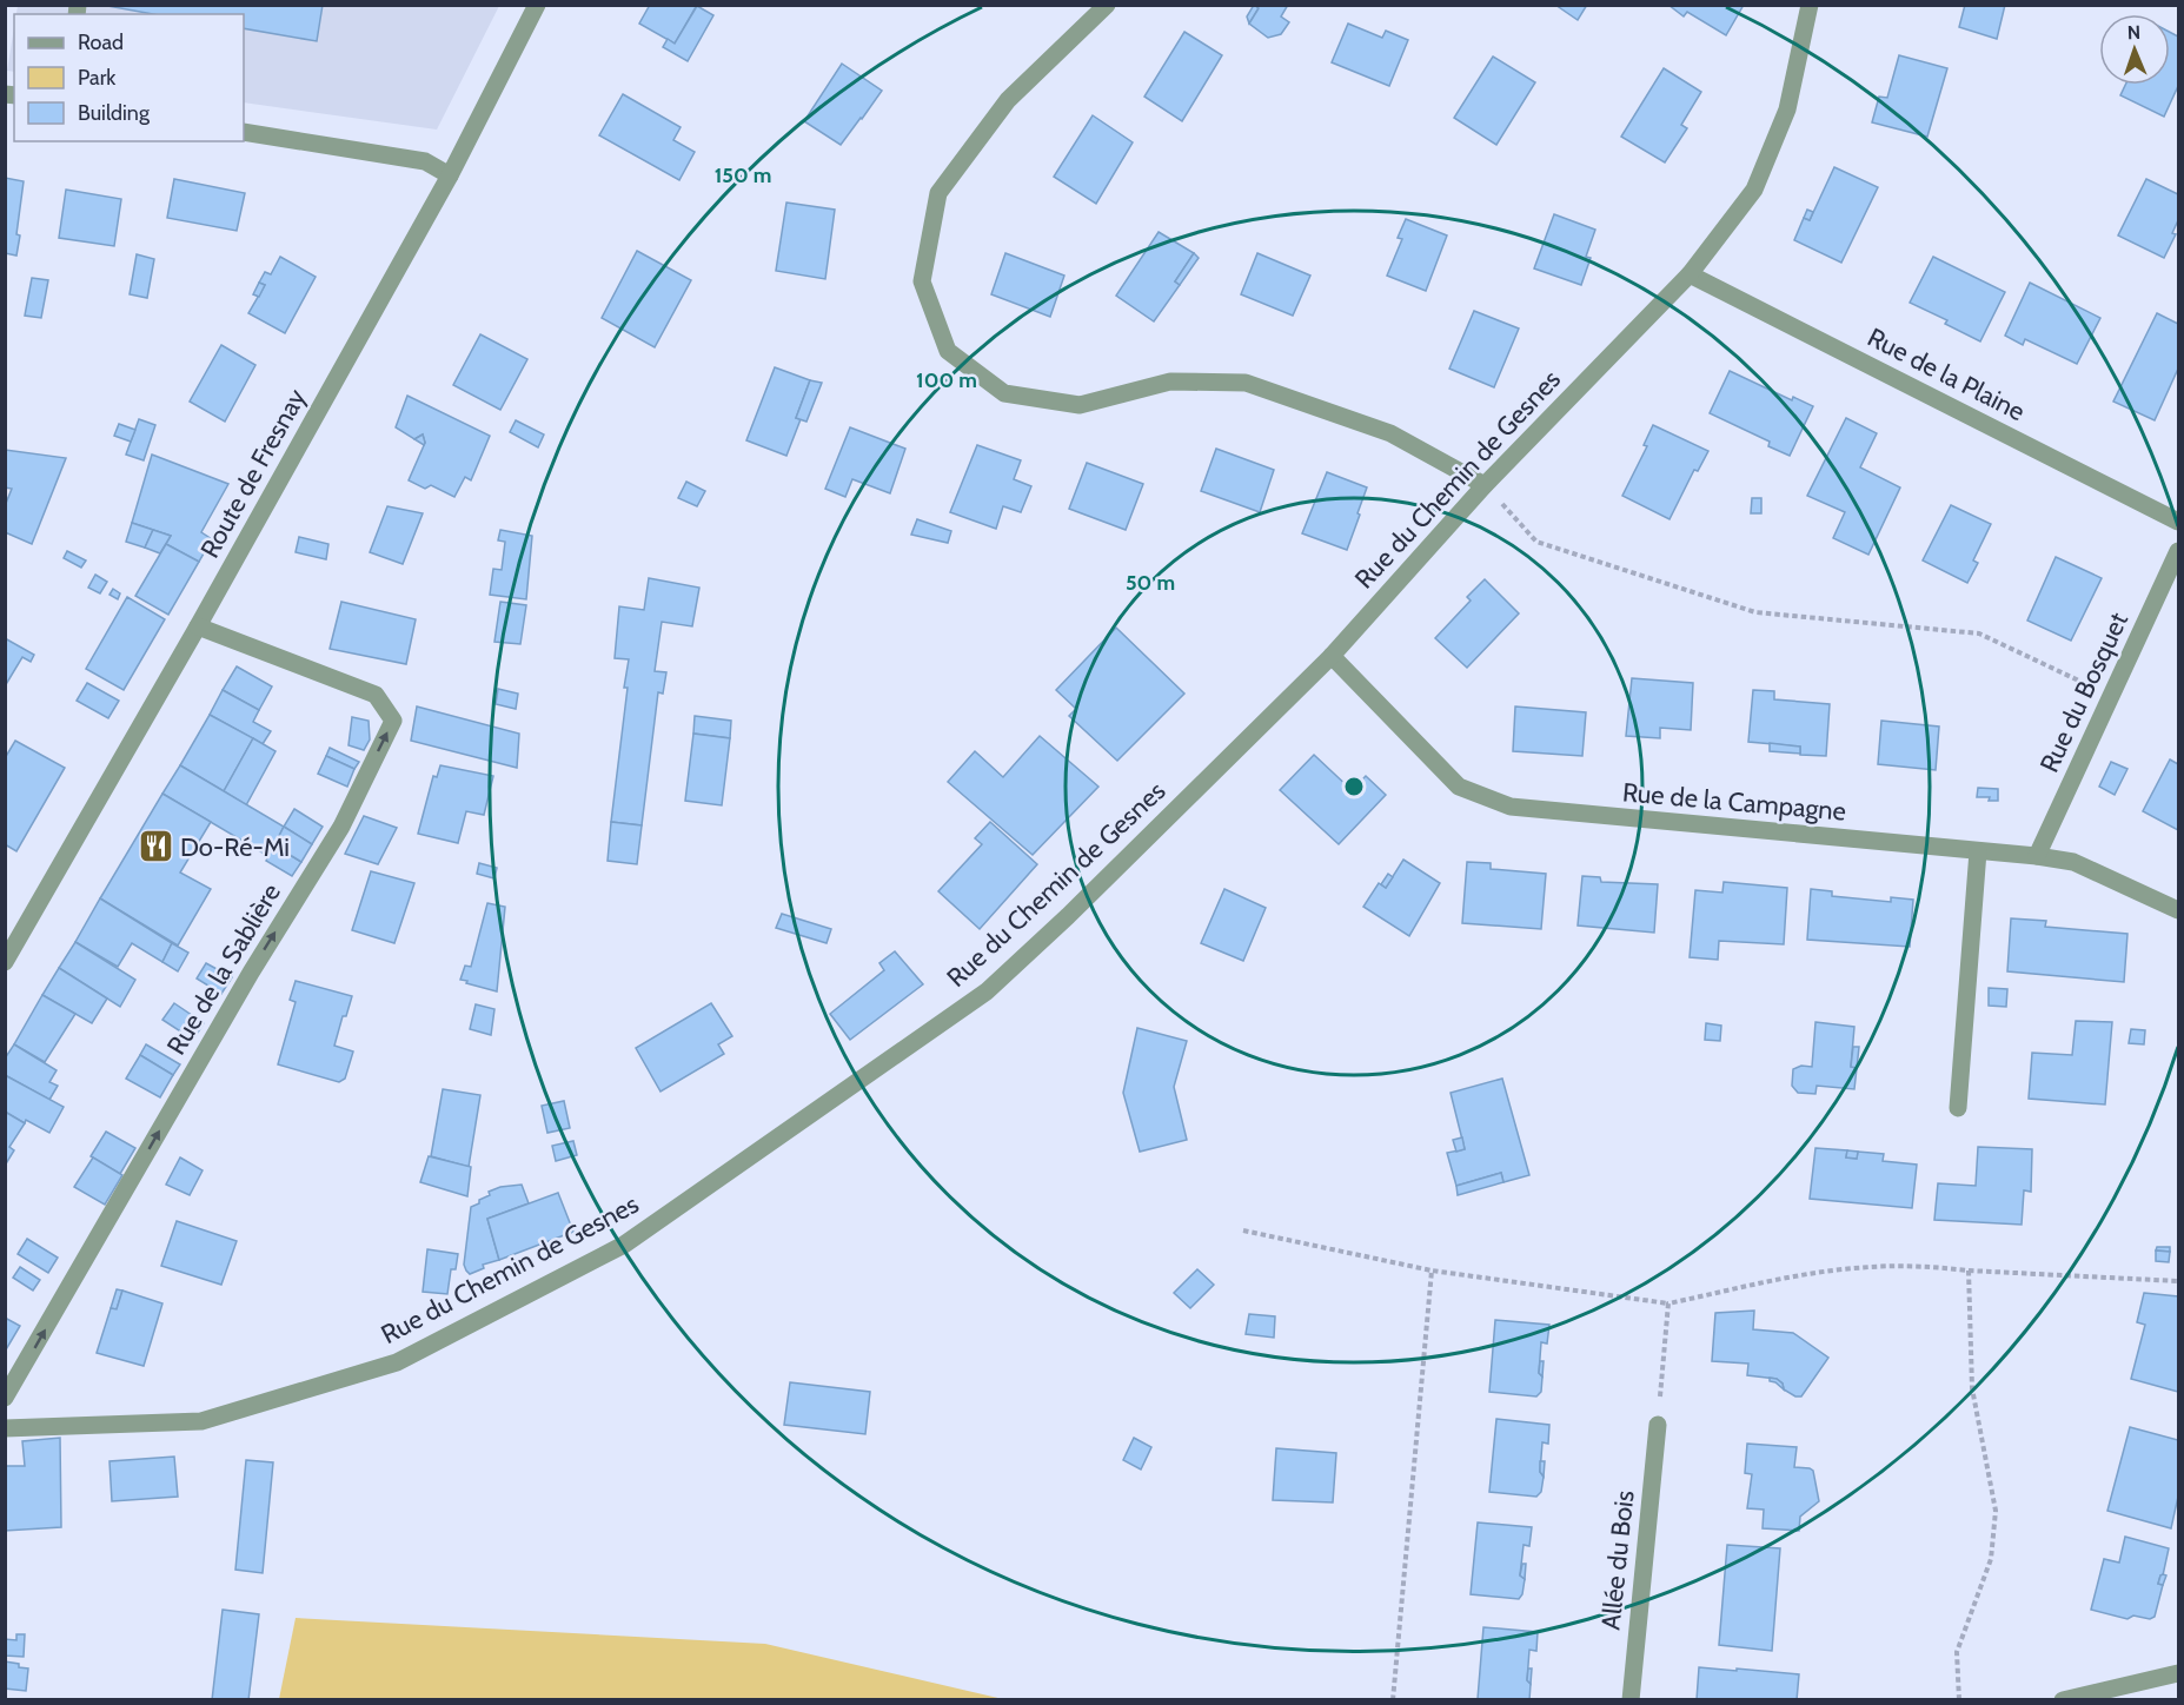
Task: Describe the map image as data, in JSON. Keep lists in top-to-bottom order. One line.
{"streets":{"street":["Rue de la Plaine","Route de Fresnay","Rue du Chemin de Gesnes","Rue du Bosquet","Rue de la Campagne","Rue de la Sablière","Allée du Bois"]},"crossings":[["Rue de la Plaine","Rue du Chemin de Gesnes"],["Route de Fresnay","Rue de la Sablière"],["Rue du Chemin de Gesnes","Rue de la Campagne"],["Rue du Bosquet","Rue de la Campagne"]],"places":{"restaurant":["Do-Ré-Mi"]},"legend":["Road","Park","Building"],"north":"top","rings":["150 m","100 m","50 m"]}
